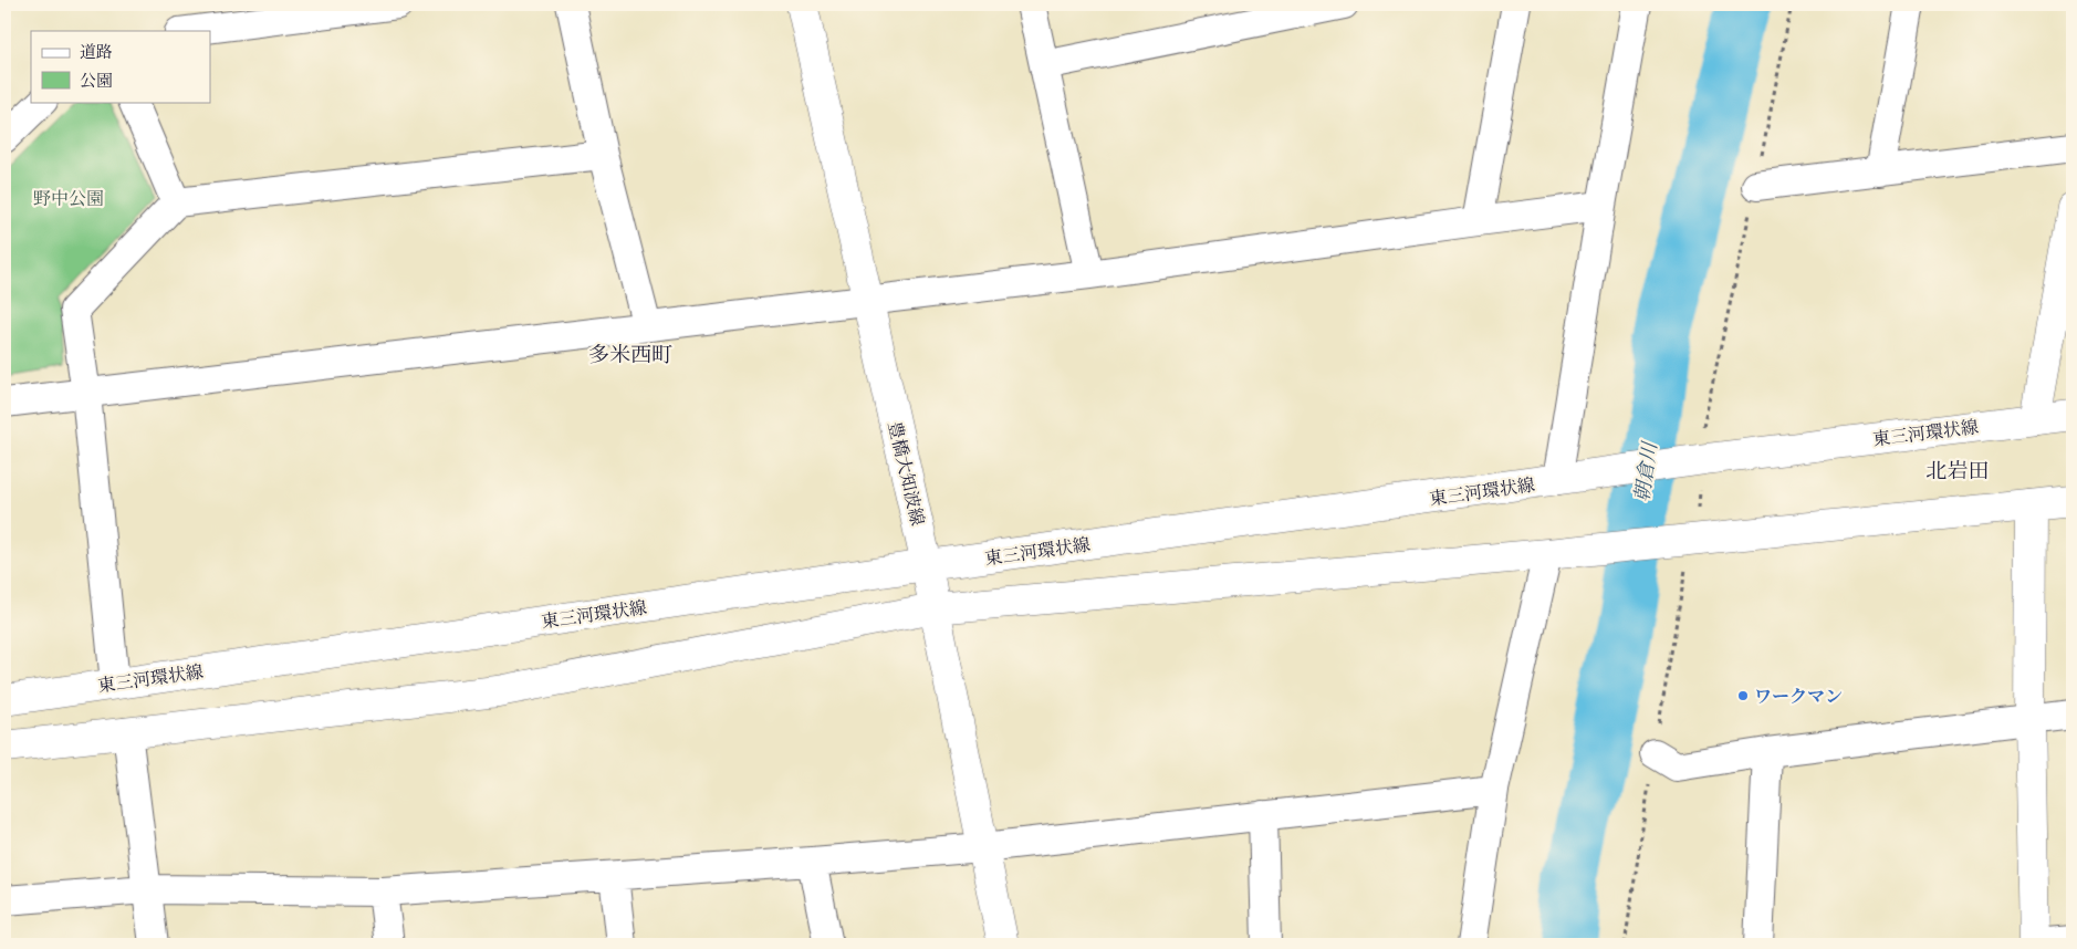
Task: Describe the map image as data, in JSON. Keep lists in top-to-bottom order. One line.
{"streets":{"main road":["東三河環状線","豊橋大知波線"]},"crossings":[["東三河環状線","豊橋大知波線"]],"districts":["多米西町","北岩田"],"water":["朝倉川"],"parks":["野中公園"],"places":["ワークマン"],"legend":["道路","公園"]}
